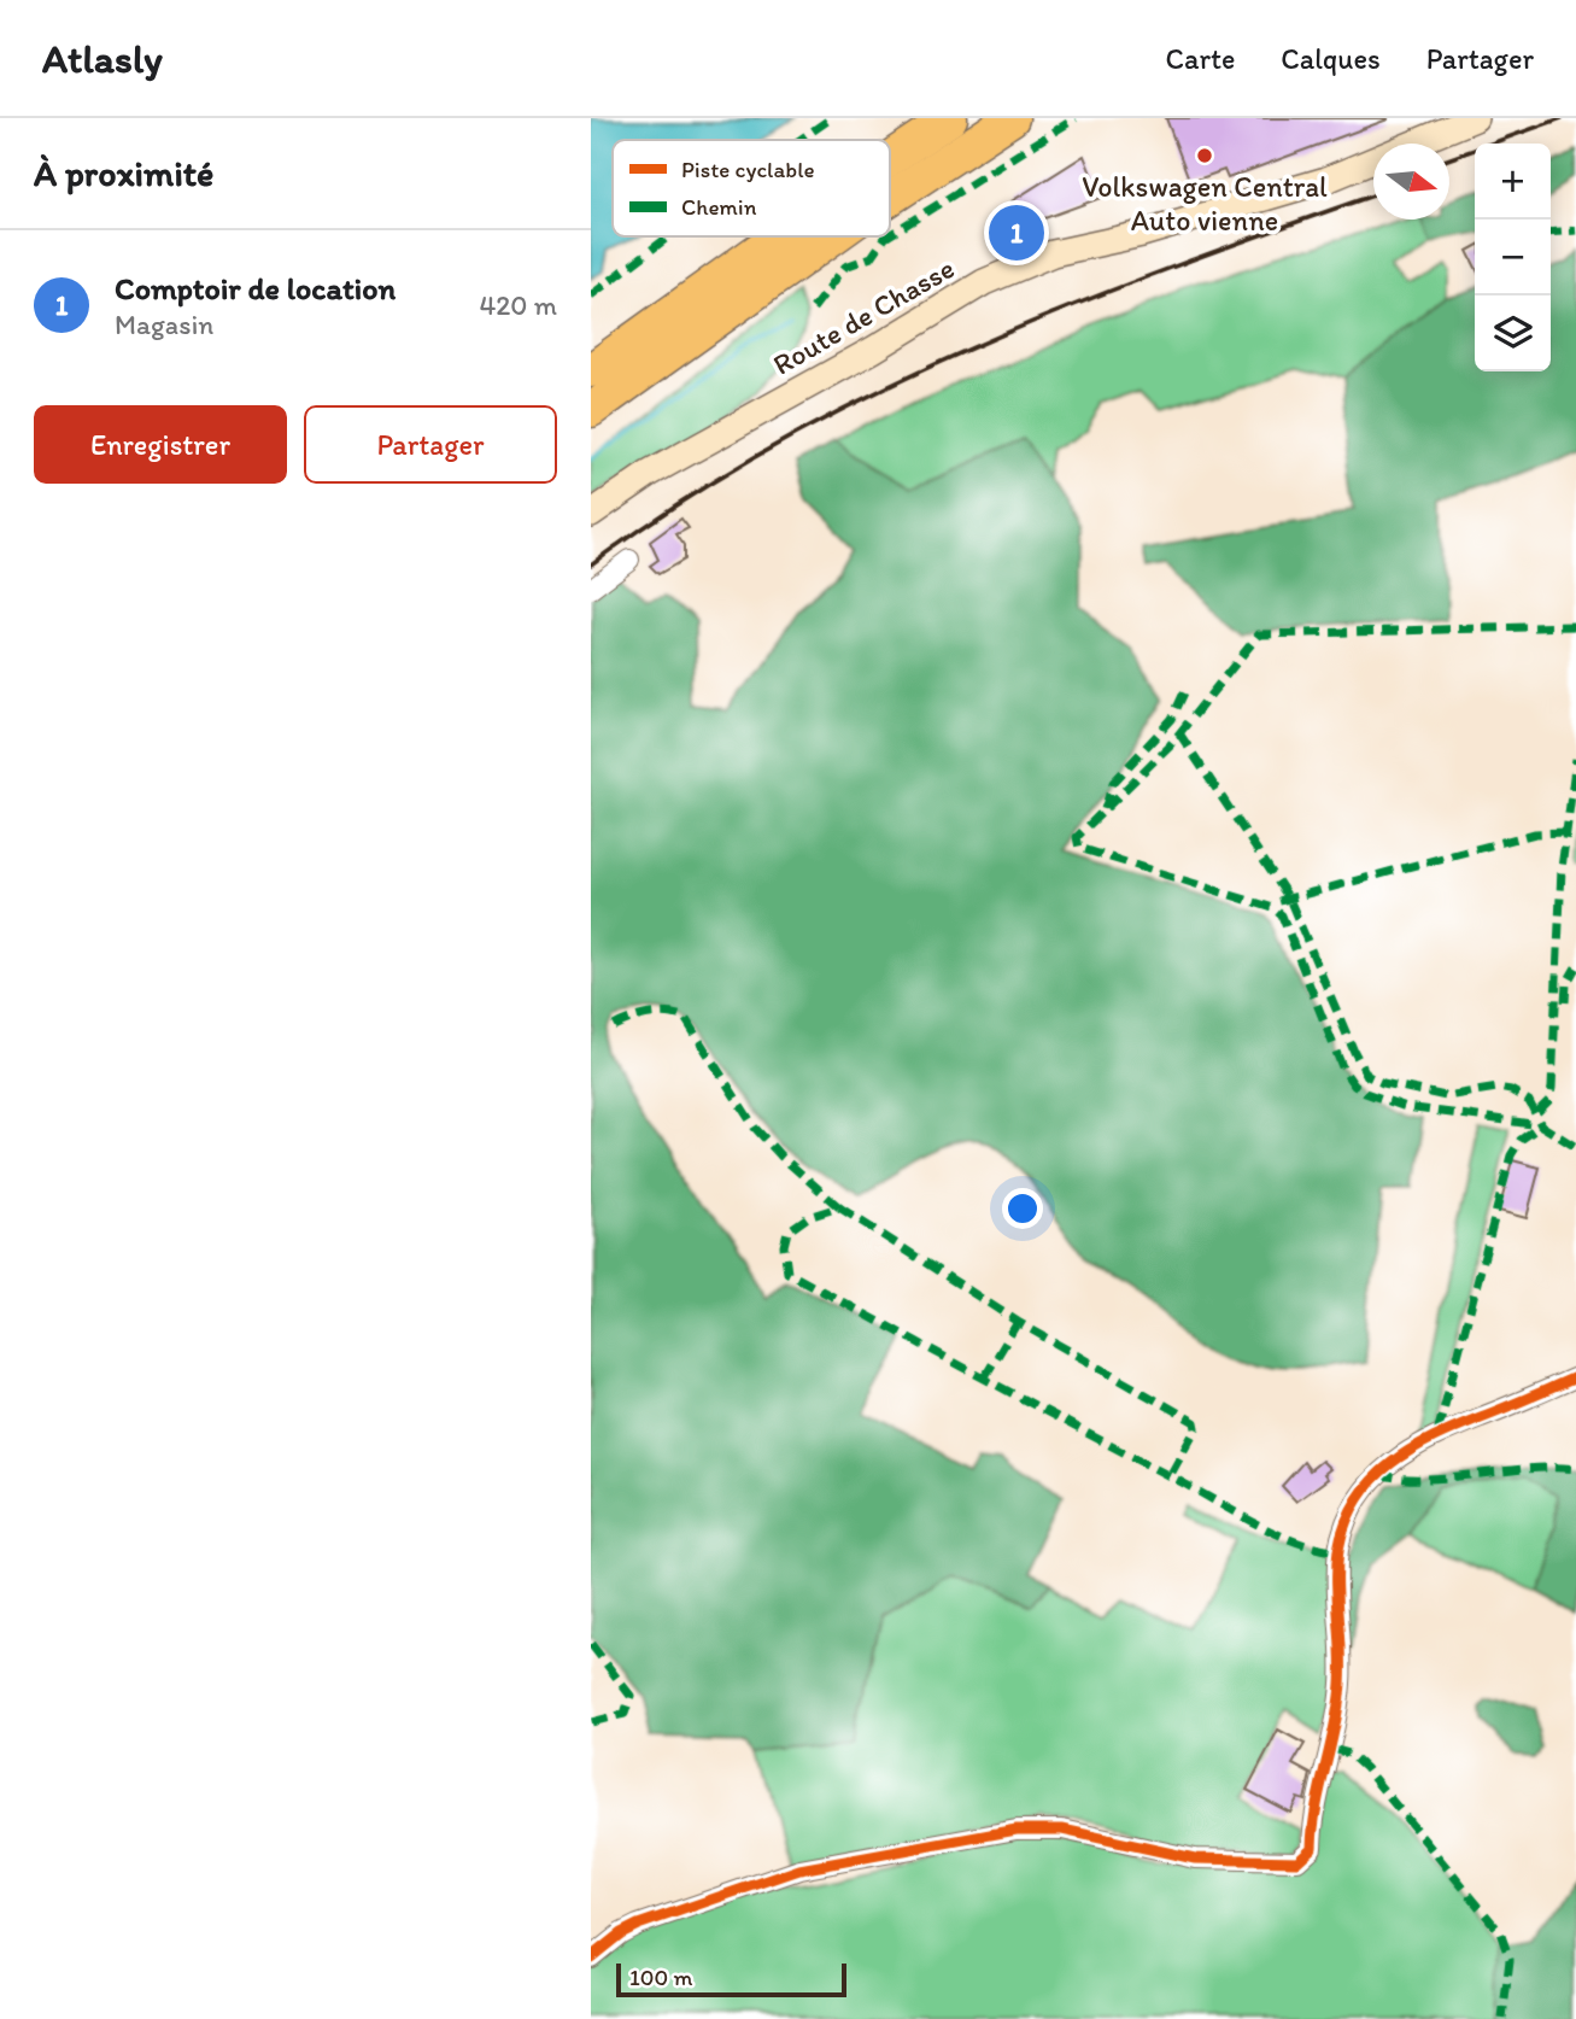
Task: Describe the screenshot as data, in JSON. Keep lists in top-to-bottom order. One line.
{"streets":{"main road":["Route de Chasse"]},"places":["Volkswagen Central Auto vienne"],"legend":["Piste cyclable","Chemin"],"scale_bar":"100 m","north":"right","page":{"header":"Atlasly","nav":["Carte","Calques","Partager"],"heading":"À proximité","map_buttons":["+","−"],"pins":"1","list":[{"mark":"1","name":"Comptoir de location","note":"Magasin","value":"420 m"}],"buttons":["Enregistrer","Partager"],"scale":"100 m"}}
